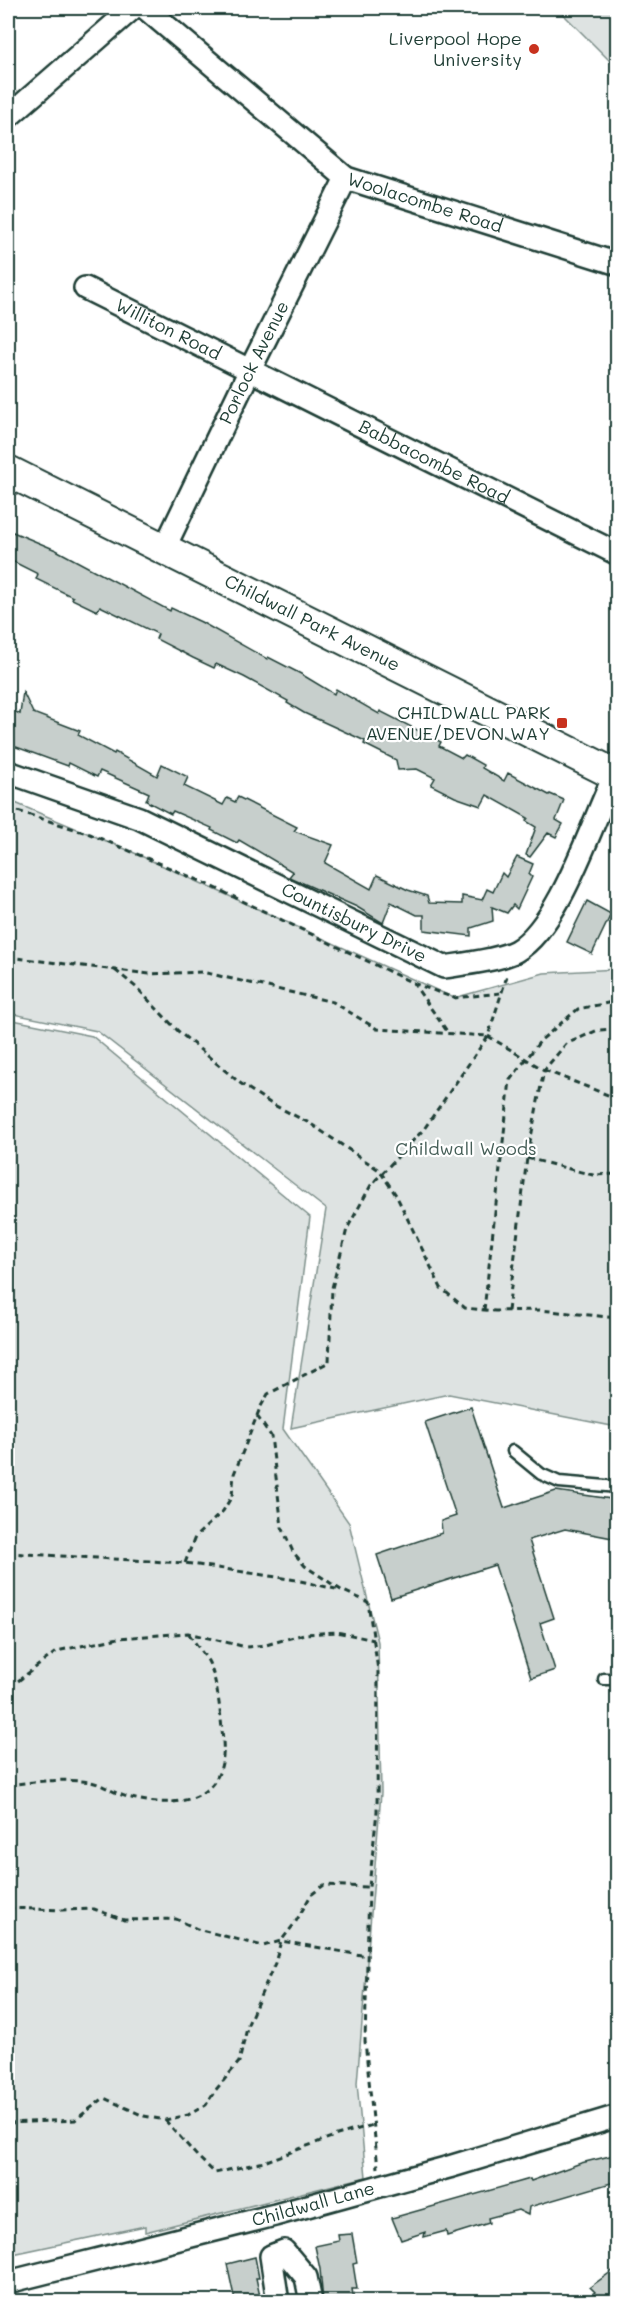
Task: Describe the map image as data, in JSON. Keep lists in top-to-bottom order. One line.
{"streets":{"street":["Woolacombe Road","Williton Road","Porlock Avenue","Babbacombe Road","Childwall Park Avenue","Countisbury Drive","Childwall Lane"]},"crossings":[["Woolacombe Road","Porlock Avenue"],["Williton Road","Porlock Avenue"],["Williton Road","Babbacombe Road"],["Porlock Avenue","Babbacombe Road"],["Porlock Avenue","Childwall Park Avenue"],["Childwall Park Avenue","Countisbury Drive"]],"parks":["Childwall Woods"],"places":{"other":["Liverpool Hope University"],"transit":["CHILDWALL PARK AVENUE/DEVON WAY"]}}
